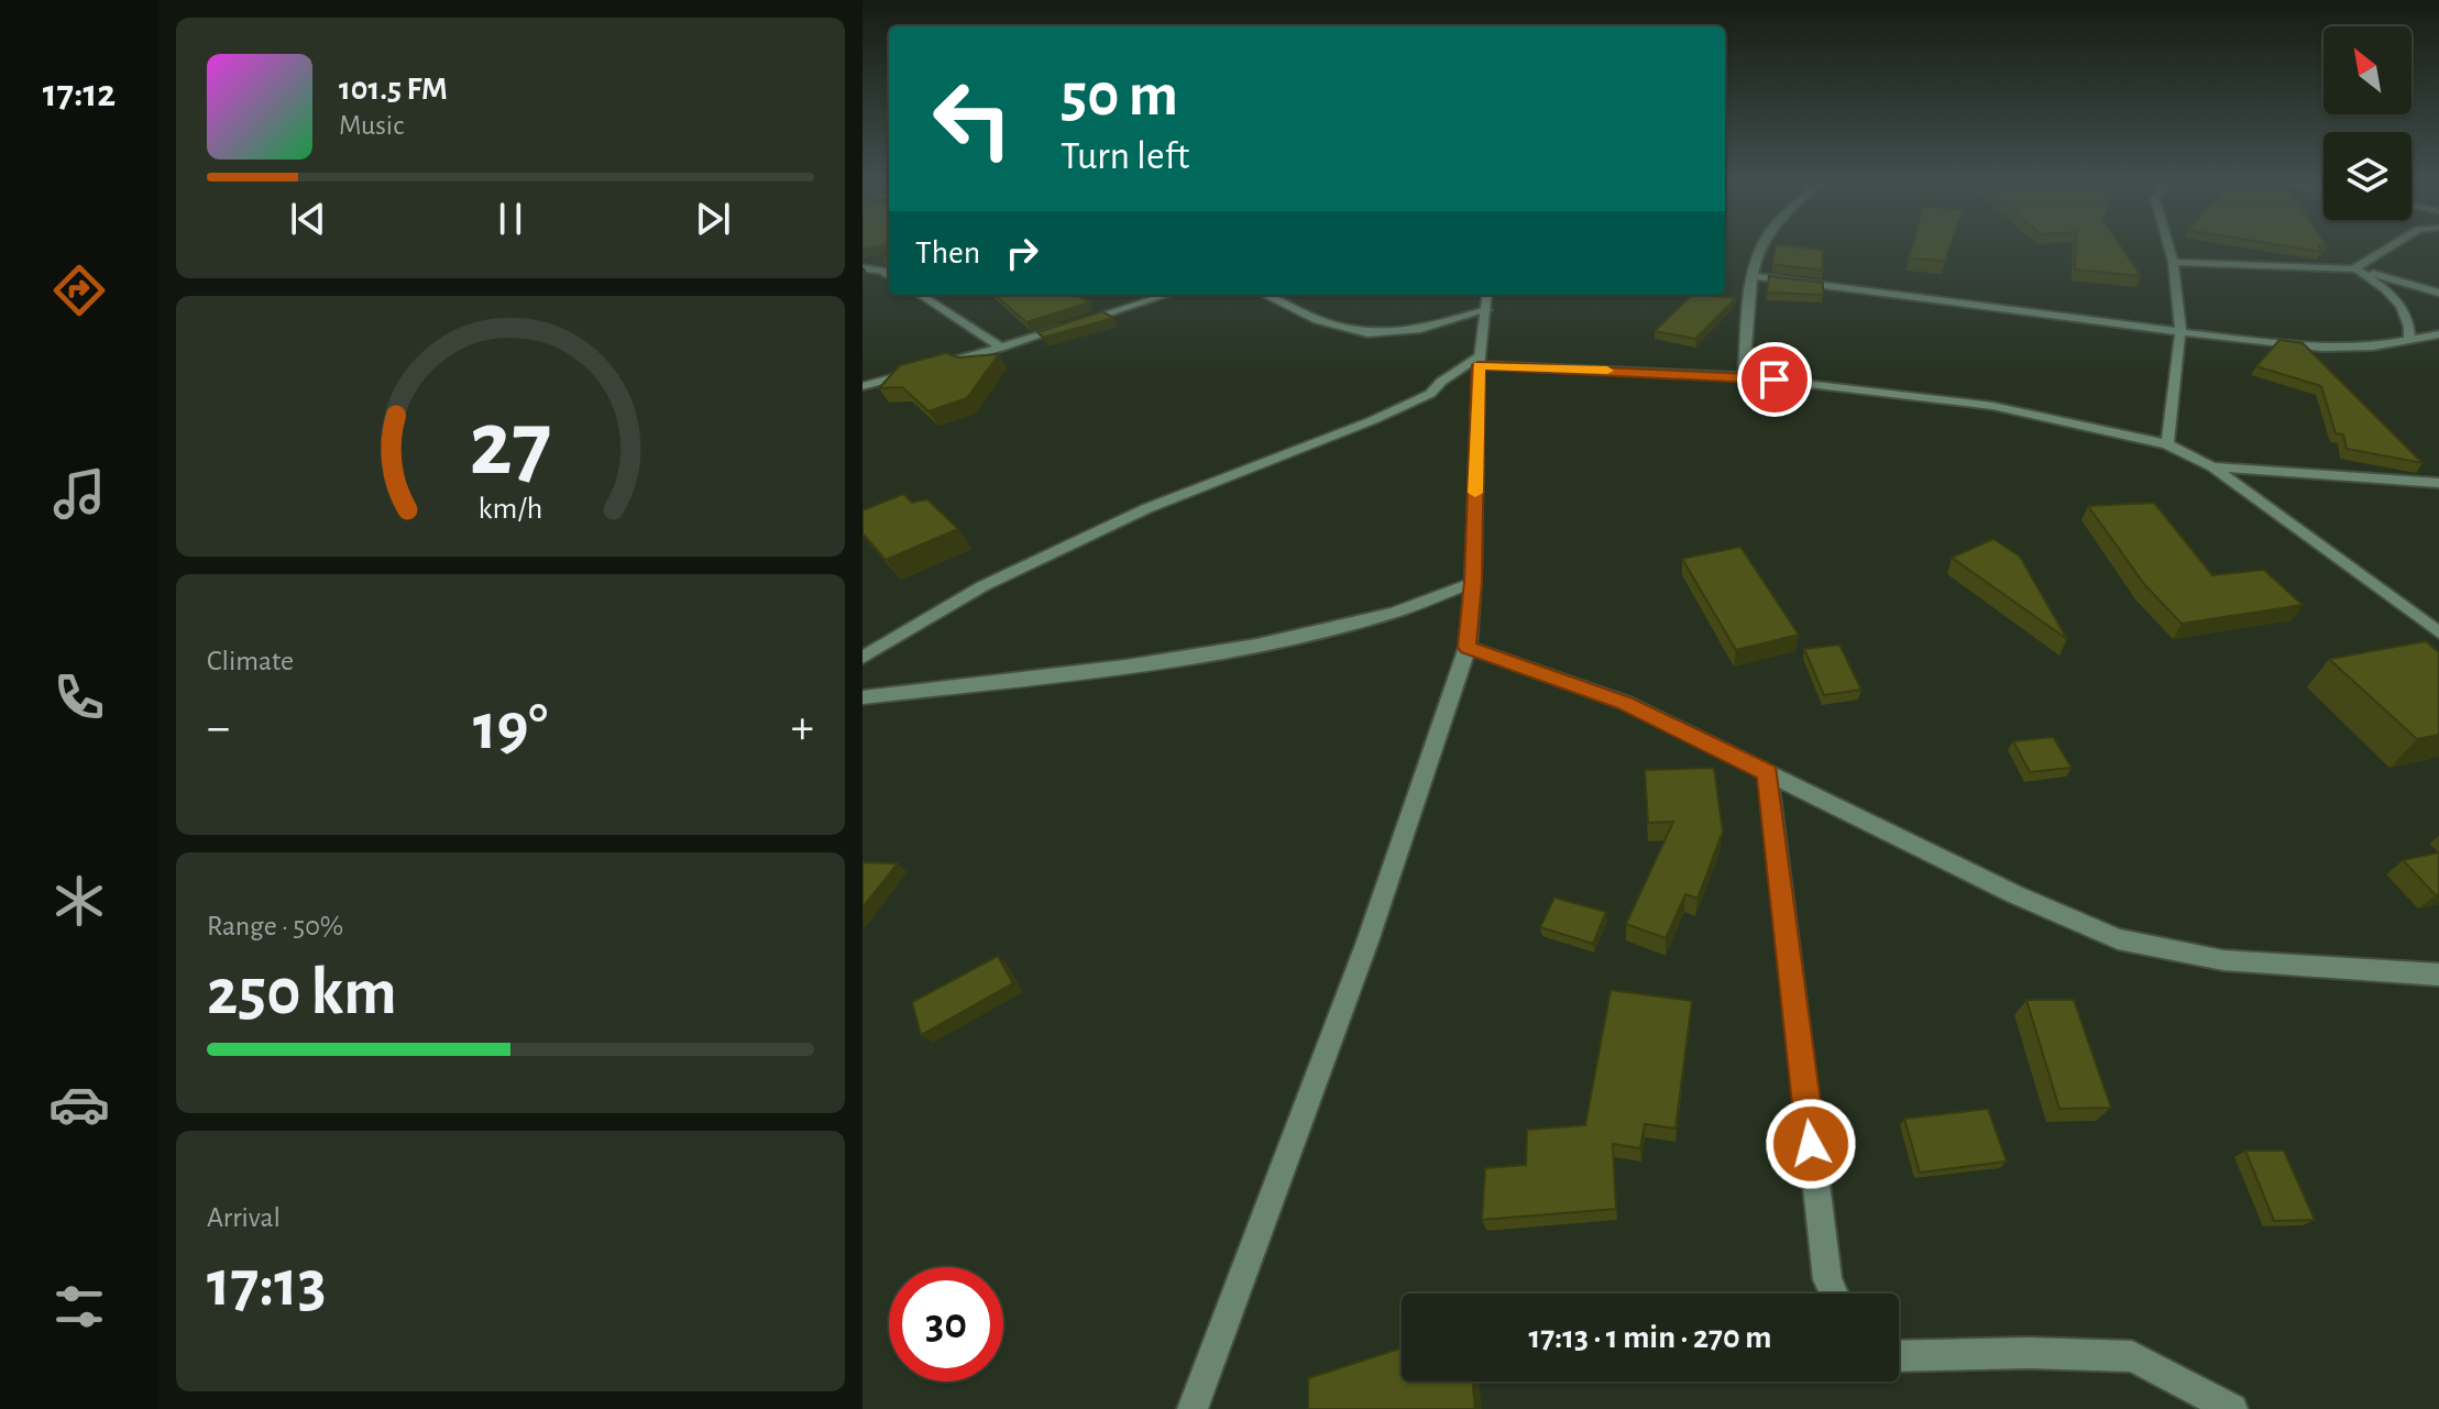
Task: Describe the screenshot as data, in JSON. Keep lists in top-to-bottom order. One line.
{"north":"top left","page":{"tabs":"17:12","turn":["50 m","Turn left"],"song":["101.5 FM","Music"],"then":"Then","tile":["Climate",["Range · 50%","250 km"],["Arrival","17:13"]],"heat":["−","19°","+"],"limit":"30","trip":"17:13 · 1 min · 270 m","gauge":["27","km/h"]}}
